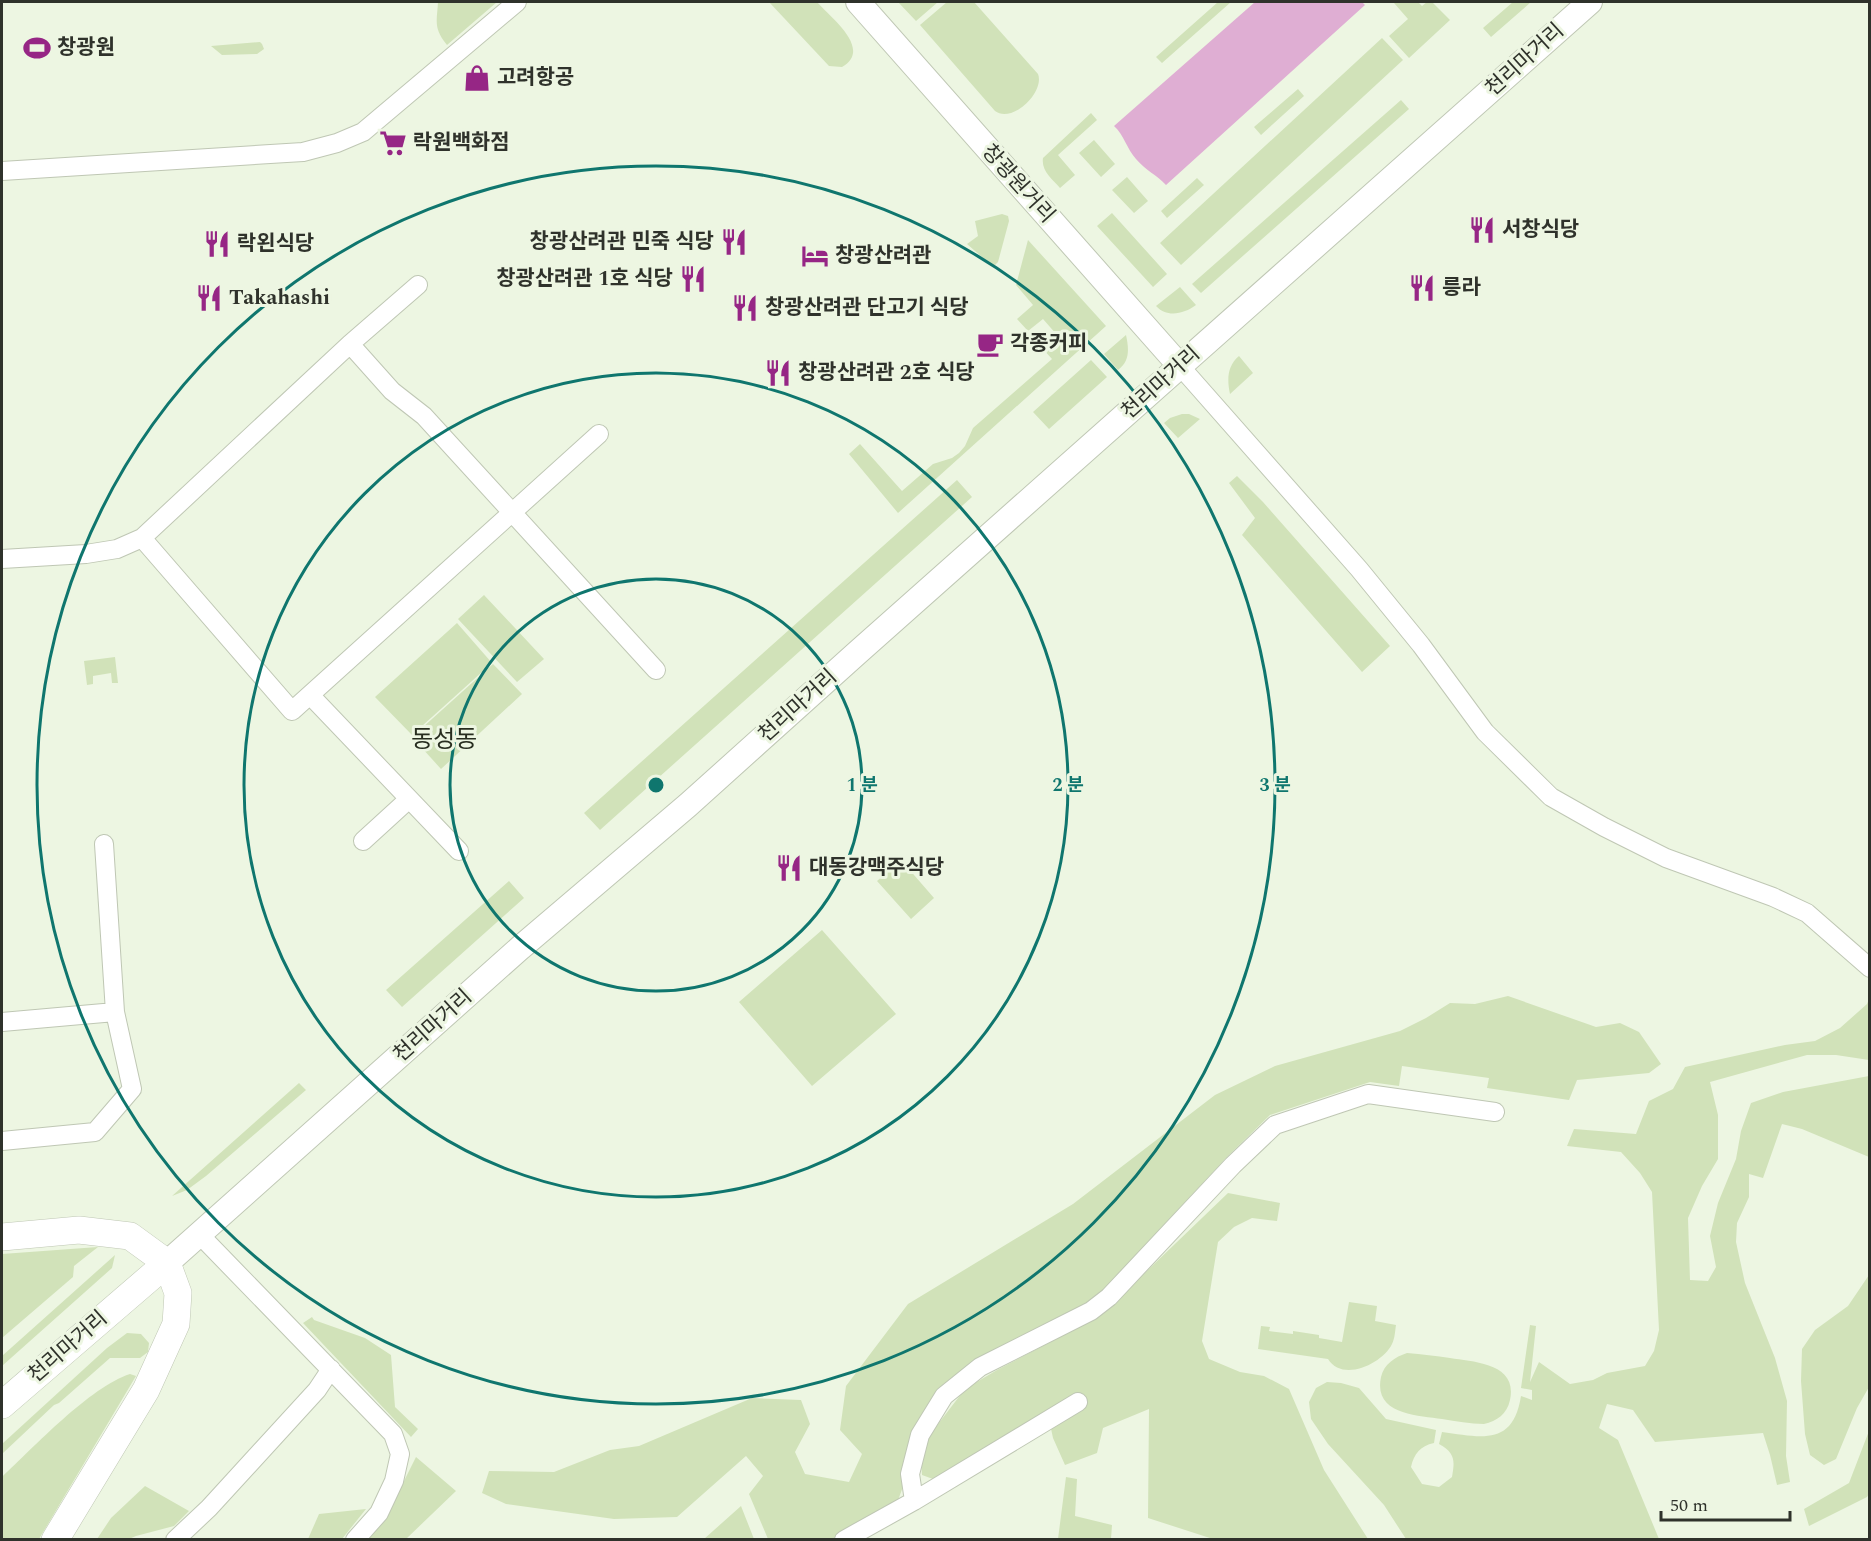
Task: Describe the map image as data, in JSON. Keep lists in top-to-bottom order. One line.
{"streets":{"highway":["천리마거리"],"main road":["창광원거리"]},"crossings":[["천리마거리","창광원거리"]],"districts":["동성동"],"places":{"sports":["창광원"],"shop":["고려항공"],"supermarket":["락원백화점"],"restaurant":["서창식당","창광산려관 민죽 식당","락왼식당","창광산려관 1호 식당","릉라","Takahashi","창광산려관 단고기 식당","창광산려관 2호 식당","대동강맥주식당"],"hotel":["창광산려관"],"cafe":["각종커피"]},"scale_bar":"50 m","rings":["1 분","2 분","3 분"]}
